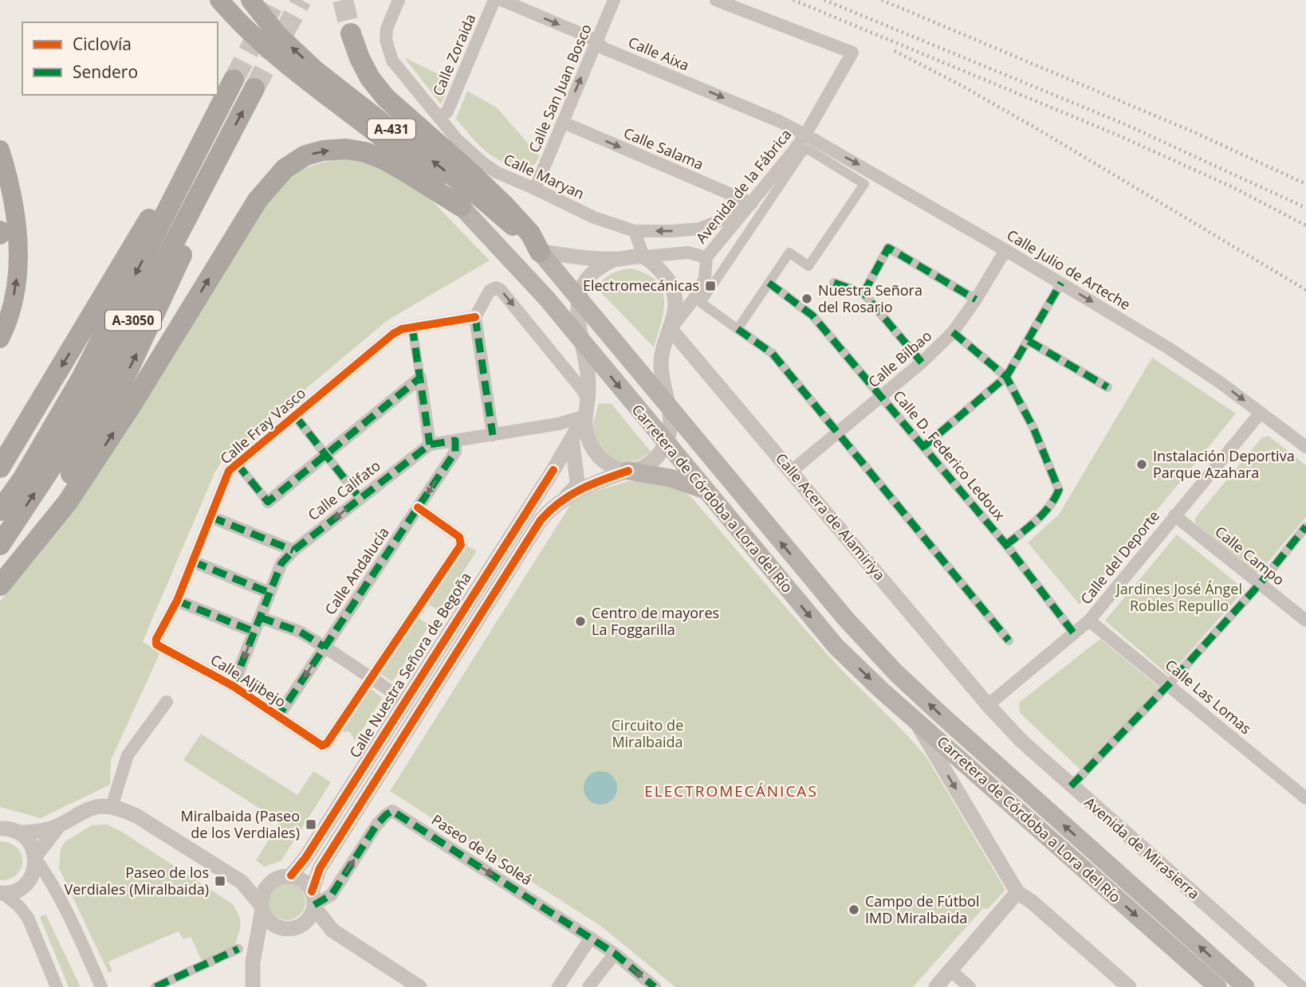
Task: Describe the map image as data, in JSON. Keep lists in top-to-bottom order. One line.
{"streets":{"highway":["A-3050"],"main road":["A-431","Carretera de Córdoba a Lora del Río"],"street":["Calle Aixa","Calle Zoraida","Calle San Juan Bosco","Calle Salama","Calle Maryan","Avenida de la Fábrica","Calle Julio de Arteche","Calle Bilbao","Calle Fray Vasco","Calle D. Federico Ledoux","Calle Califato","Calle Acera de Alamiriya","Calle Campo","Calle del Deporte","Calle Andalucía","Calle Nuestra Señora de Begoña","Calle Aljibejo","Calle Las Lomas","Avenida de Mirasierra","Paseo de la Soleá"]},"crossings":[["Calle Aixa","Calle San Juan Bosco"],["Calle Aixa","Avenida de la Fábrica"],["Calle Aixa","Calle Julio de Arteche"],["Calle Zoraida","Calle Maryan"],["Calle San Juan Bosco","Calle Salama"],["Calle San Juan Bosco","Calle Maryan"],["Calle Salama","Calle Maryan"],["Calle Salama","Avenida de la Fábrica"],["Calle Maryan","Avenida de la Fábrica"],["Avenida de la Fábrica","Calle Julio de Arteche"],["Avenida de la Fábrica","Calle Acera de Alamiriya"],["Calle Julio de Arteche","Calle Bilbao"],["Calle Julio de Arteche","Calle del Deporte"],["Calle Bilbao","Calle D. Federico Ledoux"],["Calle Bilbao","Calle Acera de Alamiriya"],["Calle Fray Vasco","Calle Aljibejo"],["Calle D. Federico Ledoux","Calle del Deporte"],["Calle Califato","Calle Andalucía"],["Calle Califato","Calle Nuestra Señora de Begoña"],["Calle Califato","Calle Aljibejo"],["Calle Acera de Alamiriya","Calle del Deporte"],["Calle Acera de Alamiriya","Avenida de Mirasierra"],["Calle Campo","Calle del Deporte"],["Calle del Deporte","Calle Las Lomas"],["Calle del Deporte","Avenida de Mirasierra"],["Calle Andalucía","Calle Nuestra Señora de Begoña"],["Calle Andalucía","Calle Aljibejo"],["Calle Nuestra Señora de Begoña","Calle Aljibejo"],["Calle Nuestra Señora de Begoña","Paseo de la Soleá"]],"one_way":["Calle Aixa","Calle San Juan Bosco","Calle Salama"],"districts":["ELECTROMECÁNICAS"],"parks":["Jardines José Ángel Robles Repullo","Circuito de Miralbaida"],"places":{"transit":["Electromecánicas","Miralbaida (Paseo de los Verdiales)","Paseo de los Verdiales (Miralbaida)"],"other":["Nuestra Señora del Rosario","Instalación Deportiva Parque Azahara","Centro de mayores La Foggarilla","Campo de Fútbol IMD Miralbaida"]},"legend":["Ciclovía","Sendero"]}
